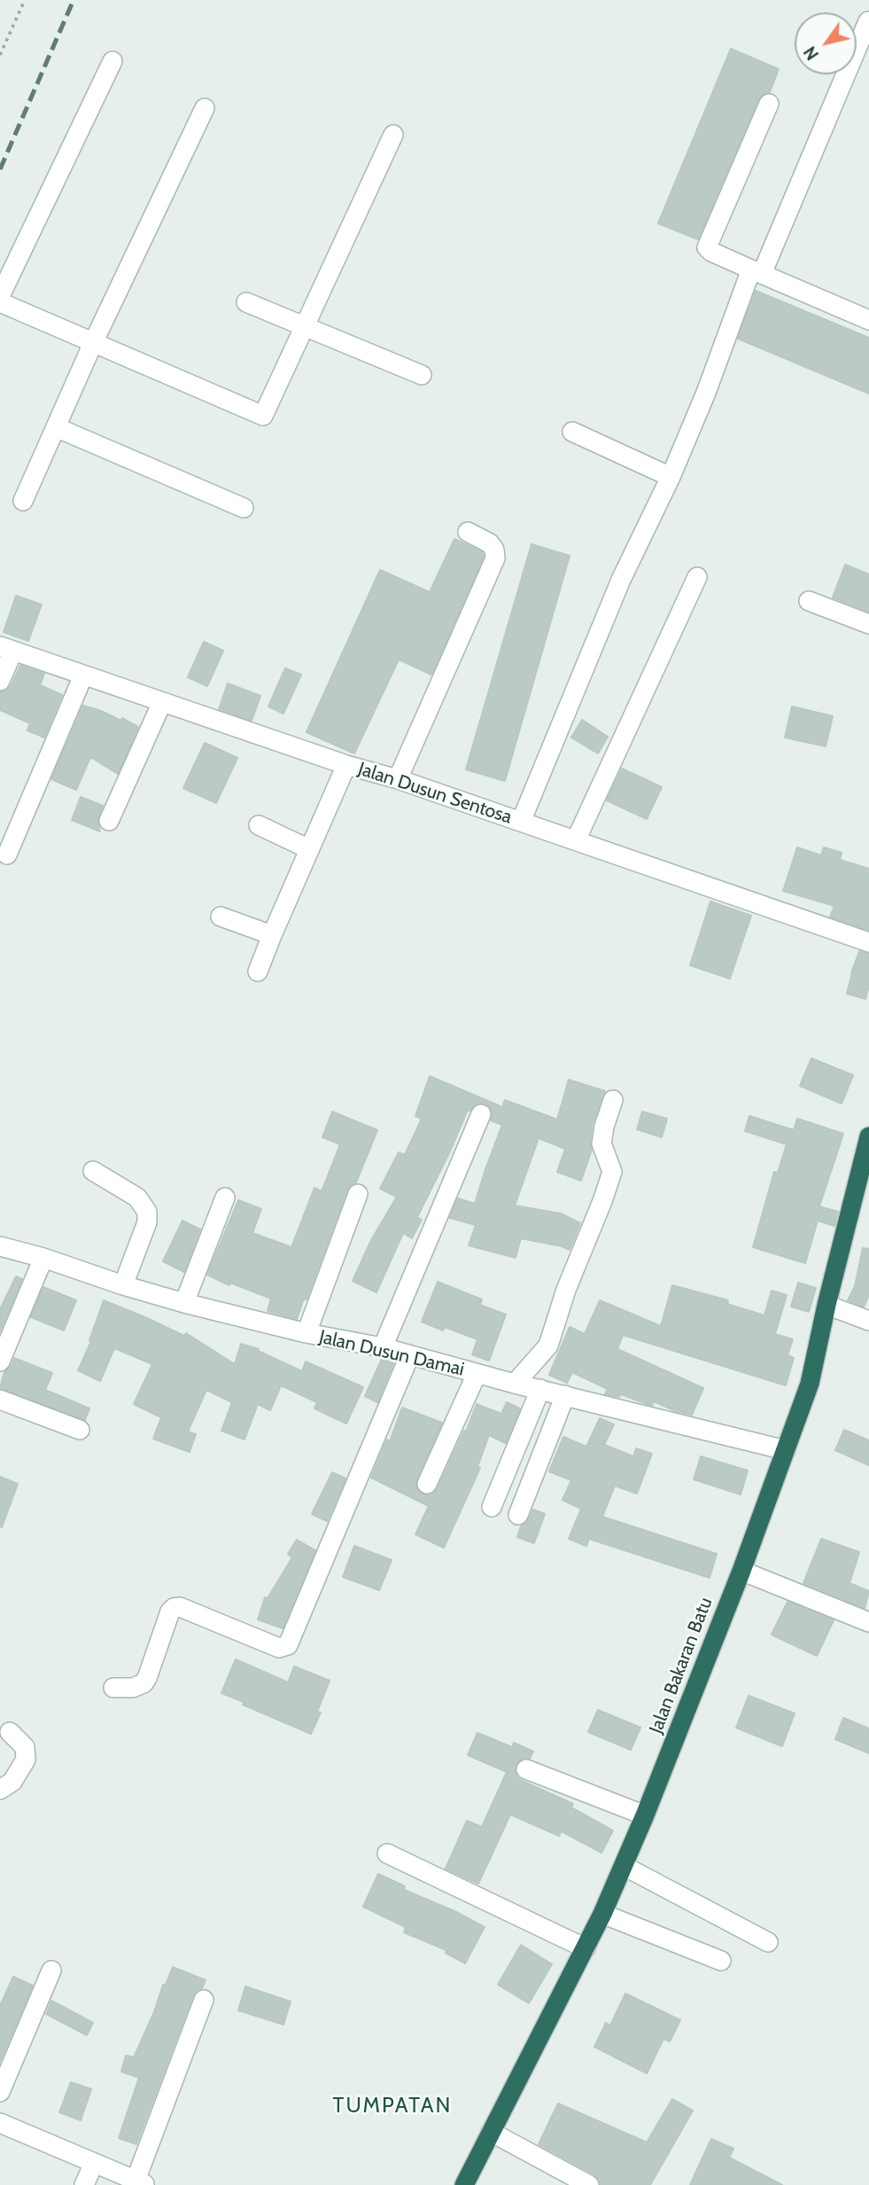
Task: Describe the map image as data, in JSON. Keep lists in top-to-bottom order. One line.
{"streets":{"highway":["Jalan Bakaran Batu"],"street":["Jalan Dusun Sentosa","Jalan Dusun Damai"]},"crossings":[["Jalan Dusun Damai","Jalan Bakaran Batu"]],"districts":["TUMPATAN"],"north":"bottom left"}
